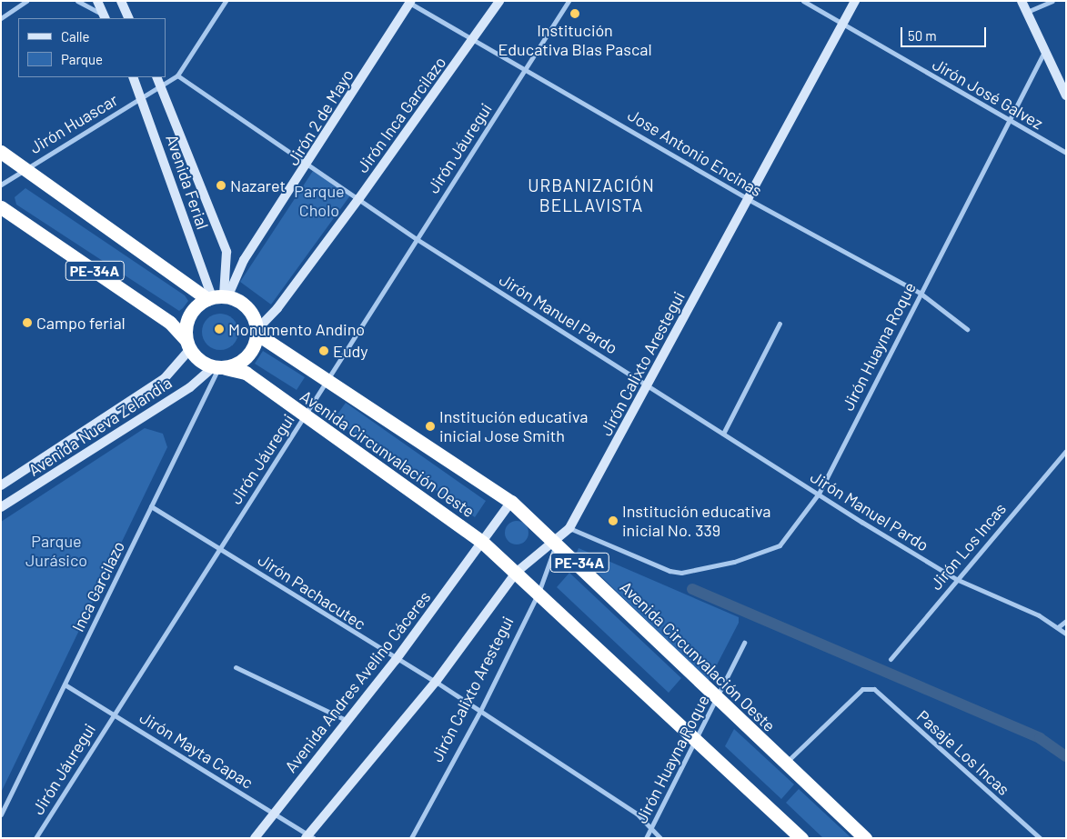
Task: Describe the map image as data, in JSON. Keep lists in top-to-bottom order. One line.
{"streets":{"highway":["PE-34A","Avenida Circunvalación Oeste"],"street":["Jirón José Galvez","Jirón Inca Garcilazo","Jirón 2 de Mayo","Jirón Huascar","Jirón Jáuregui","Jose Antonio Encinas","Avenida Ferial","Jirón Manuel Pardo","Jirón Huayna Roque","Jirón Calixto Arestegui","Avenida Nueva Zelandia","Jirón Los Incas","Inca Garcilazo","Jirón Pachacutec","Avenida Andres Avelino Cáceres","Jirón Mayta Capac","Pasaje Los Incas"]},"crossings":[["Jirón José Galvez","Jirón Huayna Roque"],["Jirón José Galvez","Jirón Calixto Arestegui"],["Jirón Inca Garcilazo","Jirón 2 de Mayo"],["Jirón Inca Garcilazo","Jose Antonio Encinas"],["Jirón Inca Garcilazo","Avenida Ferial"],["Jirón Inca Garcilazo","PE-34A"],["Jirón Inca Garcilazo","Jirón Manuel Pardo"],["Jirón Inca Garcilazo","Avenida Nueva Zelandia"],["Jirón Inca Garcilazo","Avenida Circunvalación Oeste"],["Jirón Inca Garcilazo","Inca Garcilazo"],["Jirón 2 de Mayo","Jose Antonio Encinas"],["Jirón 2 de Mayo","Avenida Ferial"],["Jirón 2 de Mayo","PE-34A"],["Jirón 2 de Mayo","Jirón Manuel Pardo"],["Jirón 2 de Mayo","Avenida Nueva Zelandia"],["Jirón 2 de Mayo","Avenida Circunvalación Oeste"],["Jirón 2 de Mayo","Inca Garcilazo"],["Jirón Huascar","Avenida Ferial"],["Jirón Huascar","PE-34A"],["Jirón Huascar","Jirón Manuel Pardo"],["Jirón Jáuregui","Jose Antonio Encinas"],["Jirón Jáuregui","Jirón Manuel Pardo"],["Jirón Jáuregui","Avenida Circunvalación Oeste"],["Jirón Jáuregui","Jirón Pachacutec"],["Jirón Jáuregui","Jirón Mayta Capac"],["Jose Antonio Encinas","Jirón Huayna Roque"],["Jose Antonio Encinas","Jirón Calixto Arestegui"],["Avenida Ferial","PE-34A"],["Avenida Ferial","Avenida Nueva Zelandia"],["Avenida Ferial","Avenida Circunvalación Oeste"],["Avenida Ferial","Inca Garcilazo"],["PE-34A","Avenida Nueva Zelandia"],["PE-34A","Avenida Circunvalación Oeste"],["PE-34A","Inca Garcilazo"],["Jirón Manuel Pardo","Jirón Huayna Roque"],["Jirón Manuel Pardo","Jirón Calixto Arestegui"],["Jirón Manuel Pardo","Jirón Los Incas"],["Jirón Huayna Roque","Jirón Calixto Arestegui"],["Jirón Huayna Roque","Avenida Circunvalación Oeste"],["Jirón Huayna Roque","Jirón Pachacutec"],["Jirón Calixto Arestegui","Avenida Circunvalación Oeste"],["Jirón Calixto Arestegui","Jirón Pachacutec"],["Avenida Nueva Zelandia","Avenida Circunvalación Oeste"],["Avenida Nueva Zelandia","Inca Garcilazo"],["Avenida Circunvalación Oeste","Inca Garcilazo"],["Avenida Circunvalación Oeste","Avenida Andres Avelino Cáceres"],["Avenida Circunvalación Oeste","Pasaje Los Incas"],["Inca Garcilazo","Jirón Pachacutec"],["Inca Garcilazo","Jirón Mayta Capac"],["Jirón Pachacutec","Avenida Andres Avelino Cáceres"],["Avenida Andres Avelino Cáceres","Jirón Mayta Capac"]],"districts":["URBANIZACIÓN BELLAVISTA"],"parks":["Parque Cholo","Parque Jurásico"],"places":["Institución Educativa Blas Pascal","Nazaret","Campo ferial","Monumento Andino","Eudy","Institución educativa inicial Jose Smith","Institución educativa inicial No. 339"],"legend":["Calle","Parque"],"scale_bar":"50 m"}
